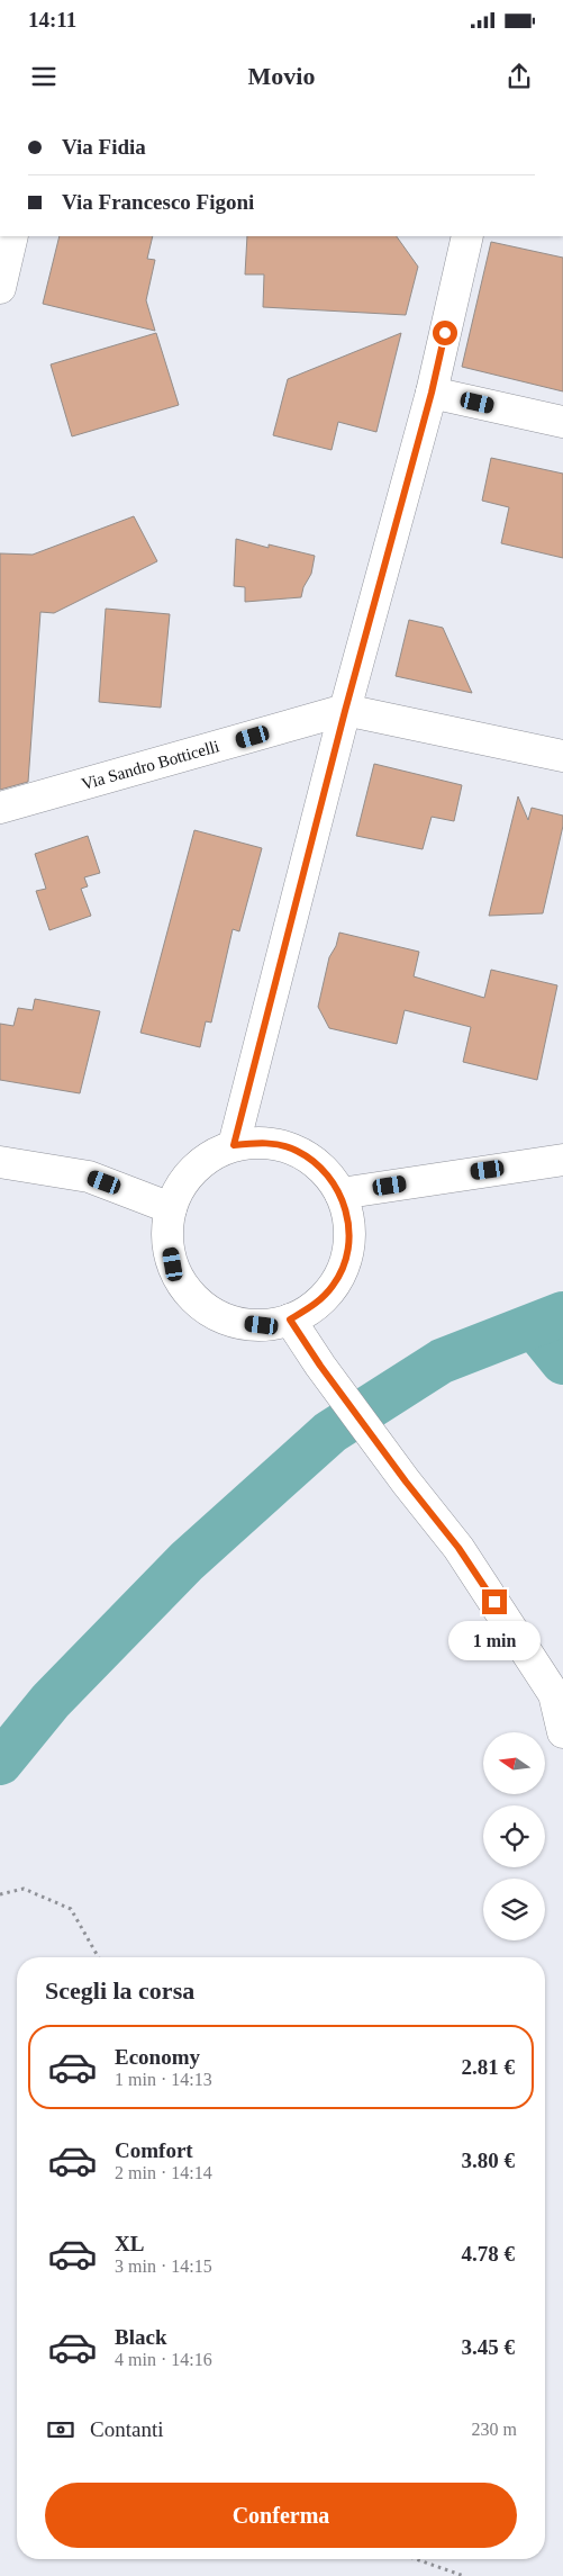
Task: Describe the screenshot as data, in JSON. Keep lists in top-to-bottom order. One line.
{"streets":{"street":["Via Sandro Botticelli"]},"north":"left","page":{"status":"14:11","header":"Movio","banner":["Via Fidia","Via Francesco Figoni"],"bubble":"1 min","heading":"Scegli la corsa","list":[{"name":"Economy","note":"1 min · 14:13","value":"2.81 €"},{"name":"Comfort","note":"2 min · 14:14","value":"3.80 €"},{"name":"XL","note":"3 min · 14:15","value":"4.78 €"},{"name":"Black","note":"4 min · 14:16","value":"3.45 €"}],"pay":["Contanti","230 m"],"buttons":"Conferma"}}
